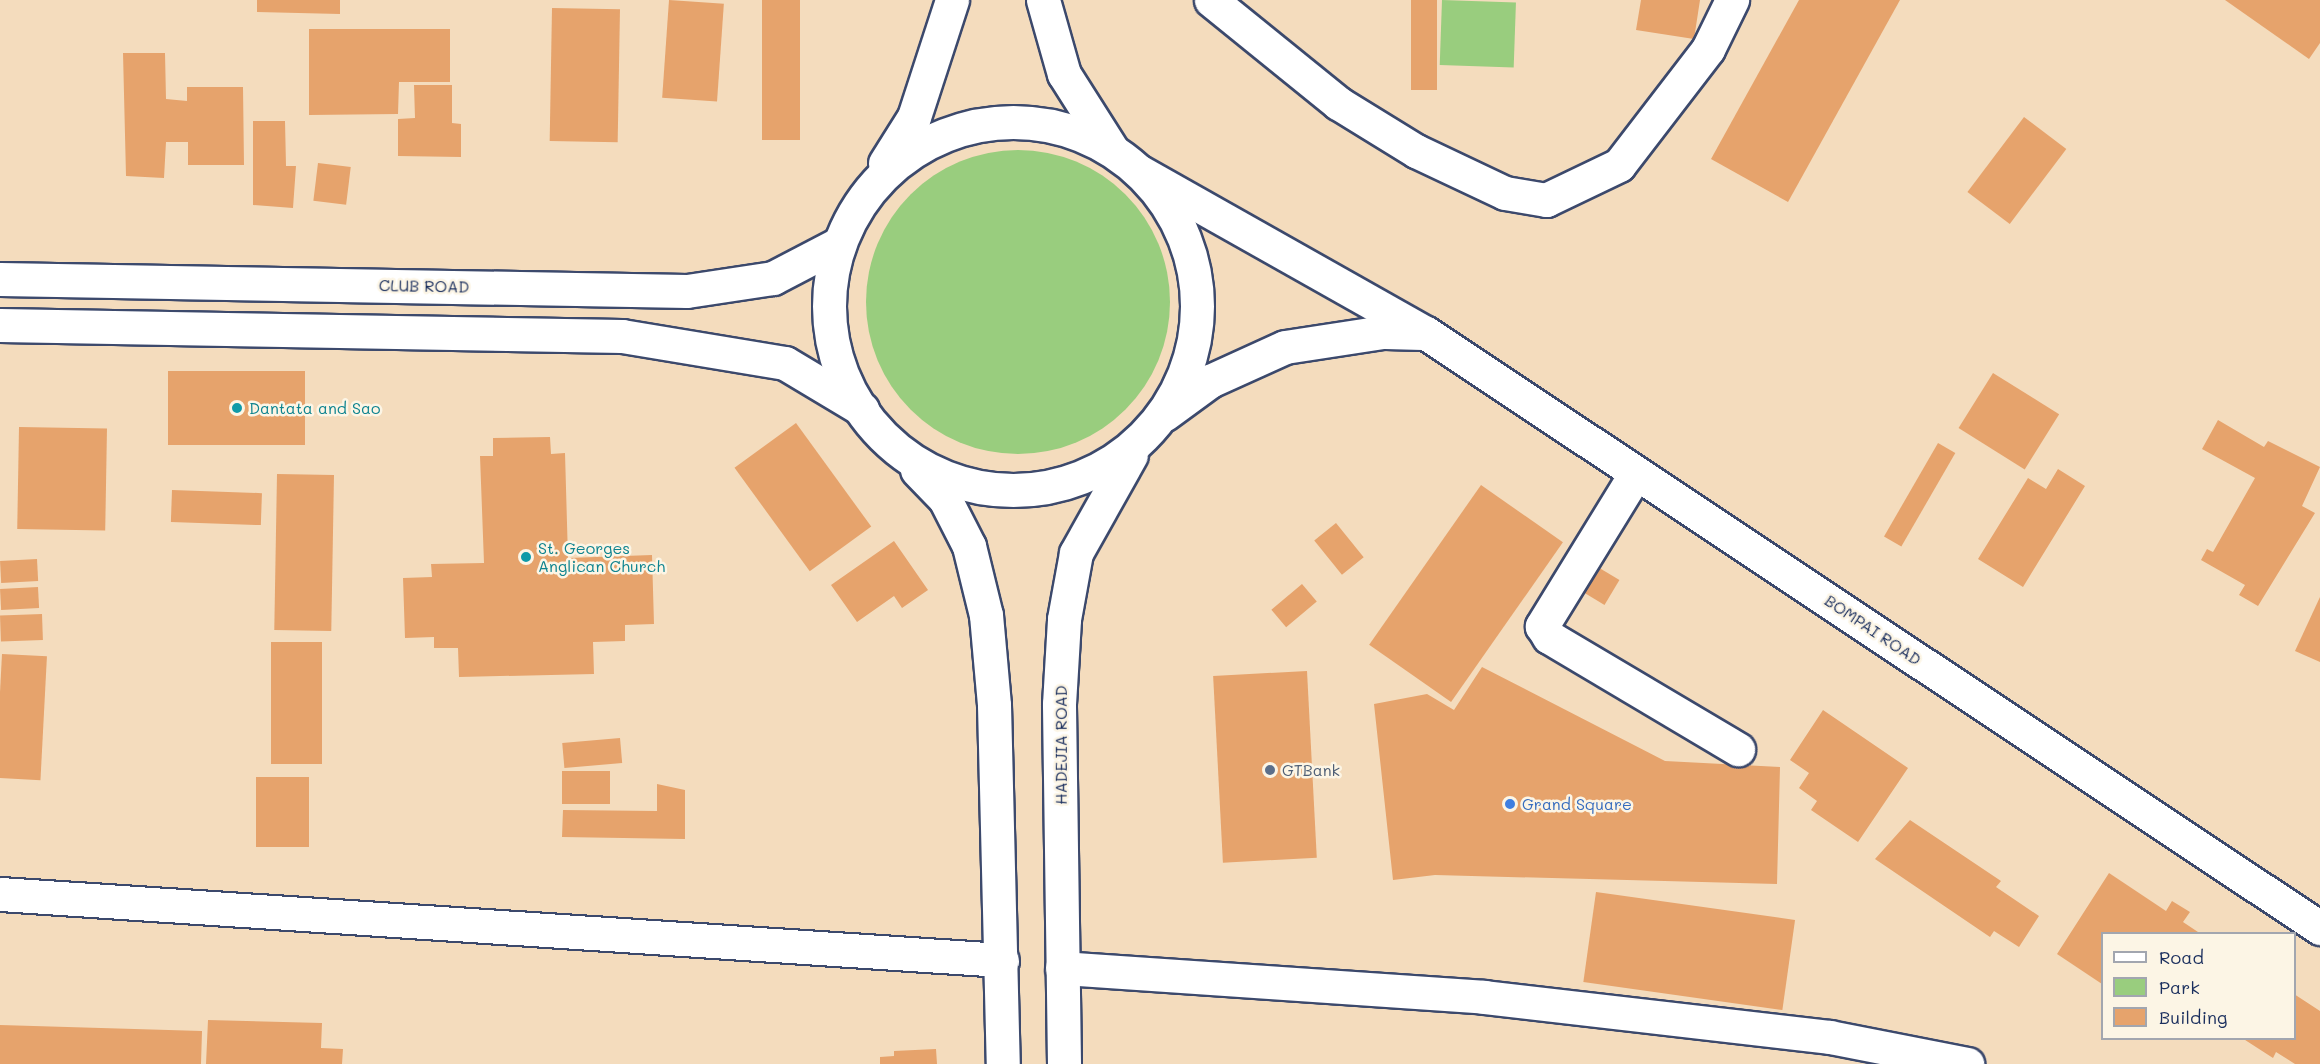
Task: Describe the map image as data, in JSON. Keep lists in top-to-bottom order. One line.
{"streets":{"main road":["CLUB ROAD","BOMPAI ROAD","HADEJIA ROAD"]},"places":["Dantata and Sao","St. Georges Anglican Church","GTBank","Grand Square"],"legend":["Road","Park","Building"]}
